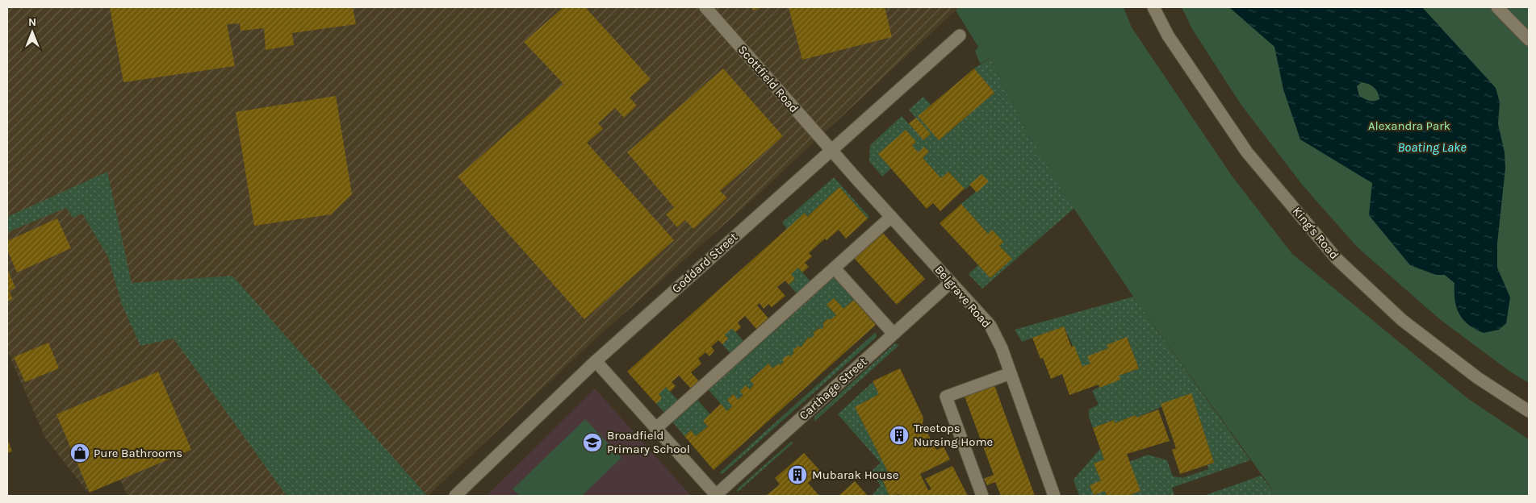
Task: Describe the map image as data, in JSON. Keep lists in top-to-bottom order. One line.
{"streets":{"street":["Scottfield Road","King's Road","Goddard Street","Belgrave Road","Carthage Street"]},"crossings":[["Scottfield Road","Goddard Street"],["Scottfield Road","Belgrave Road"],["Goddard Street","Belgrave Road"],["Belgrave Road","Carthage Street"]],"water":["Boating Lake"],"parks":["Alexandra Park"],"places":{"building":["Treetops Nursing Home","Mubarak House"],"school or university":["Broadfield Primary School"],"shop":["Pure Bathrooms"]},"north":"top"}
